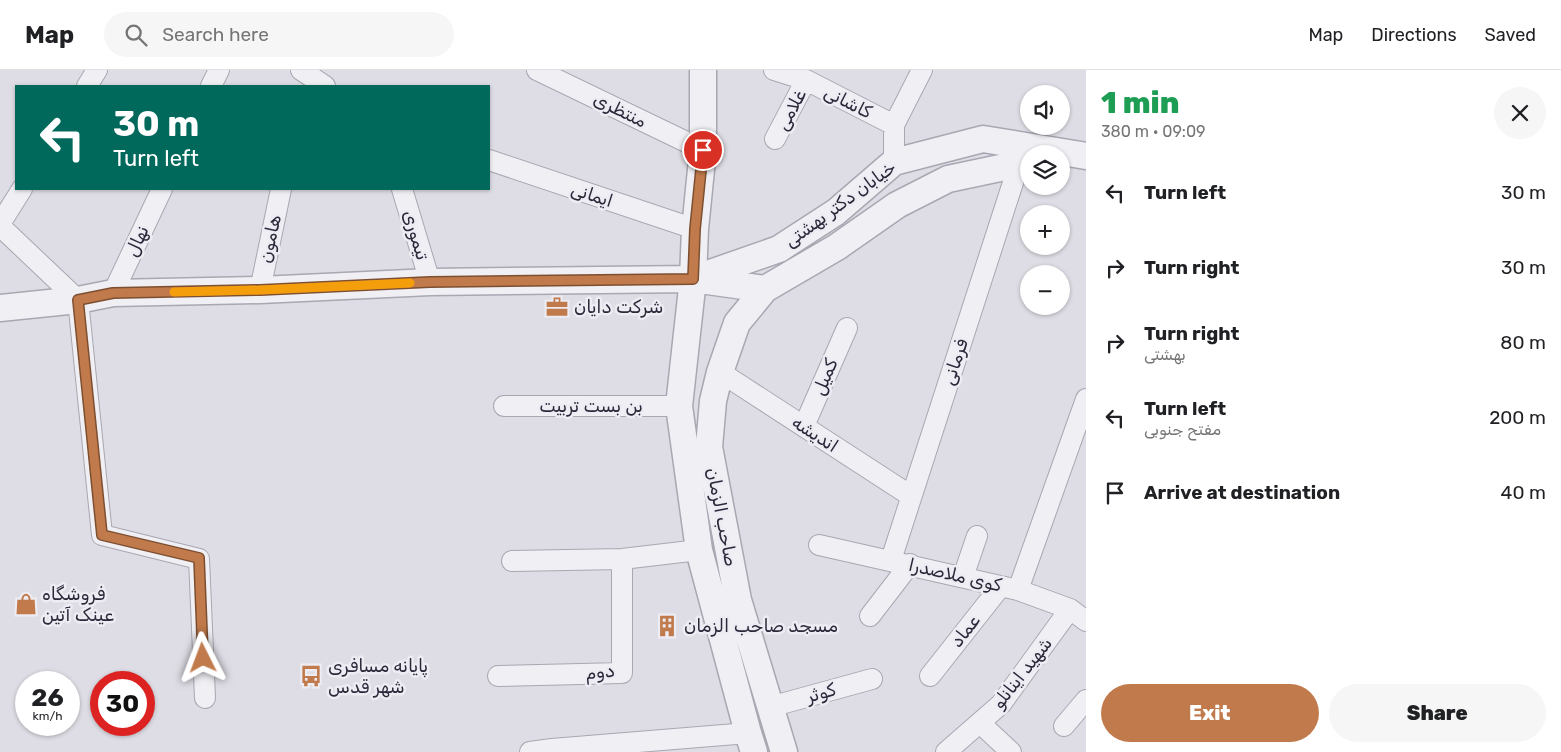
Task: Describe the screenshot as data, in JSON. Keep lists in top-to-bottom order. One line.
{"streets":{"street":["کاشانی","منتظری","غلامی","ایمانی","خیابان دکتر بهشتی","تیموری","هامون","نهال","فرمانی","کمیل","بن بست تربیت","اندیشه","صاحب الزمان","کوی ملاصدرا","عماد","دوم","شهید اینانلو","کوثر"]},"crossings":[["کاشانی","غلامی"],["منتظری","صاحب الزمان"],["ایمانی","صاحب الزمان"],["خیابان دکتر بهشتی","صاحب الزمان"],["فرمانی","اندیشه"],["فرمانی","کوی ملاصدرا"],["کمیل","اندیشه"],["بن بست تربیت","صاحب الزمان"],["اندیشه","صاحب الزمان"],["صاحب الزمان","کوثر"],["کوی ملاصدرا","عماد"],["کوی ملاصدرا","شهید اینانلو"]],"places":{"office":["شرکت دایان"],"shop":["فروشگاه عینک آتین"],"building":["مسجد صاحب الزمان"],"bus stop":["پایانه مسافری شهر قدس"]},"page":{"header":"Map","search":"Search here","nav":["Map","Directions","Saved"],"heading":["1 min","380 m · 09:09"],"map_buttons":["+","−"],"turn":["30 m","Turn left"],"list":[{"name":"Turn left","value":"30 m"},{"name":"Turn right","value":"30 m"},{"name":"Turn right","note":"بهشتی","value":"80 m"},{"name":"Turn left","note":"مفتح جنوبی","value":"200 m"},{"name":"Arrive at destination","value":"40 m"}],"speed":"26 km/h","limit":"30","buttons":["Exit","Share"]}}
